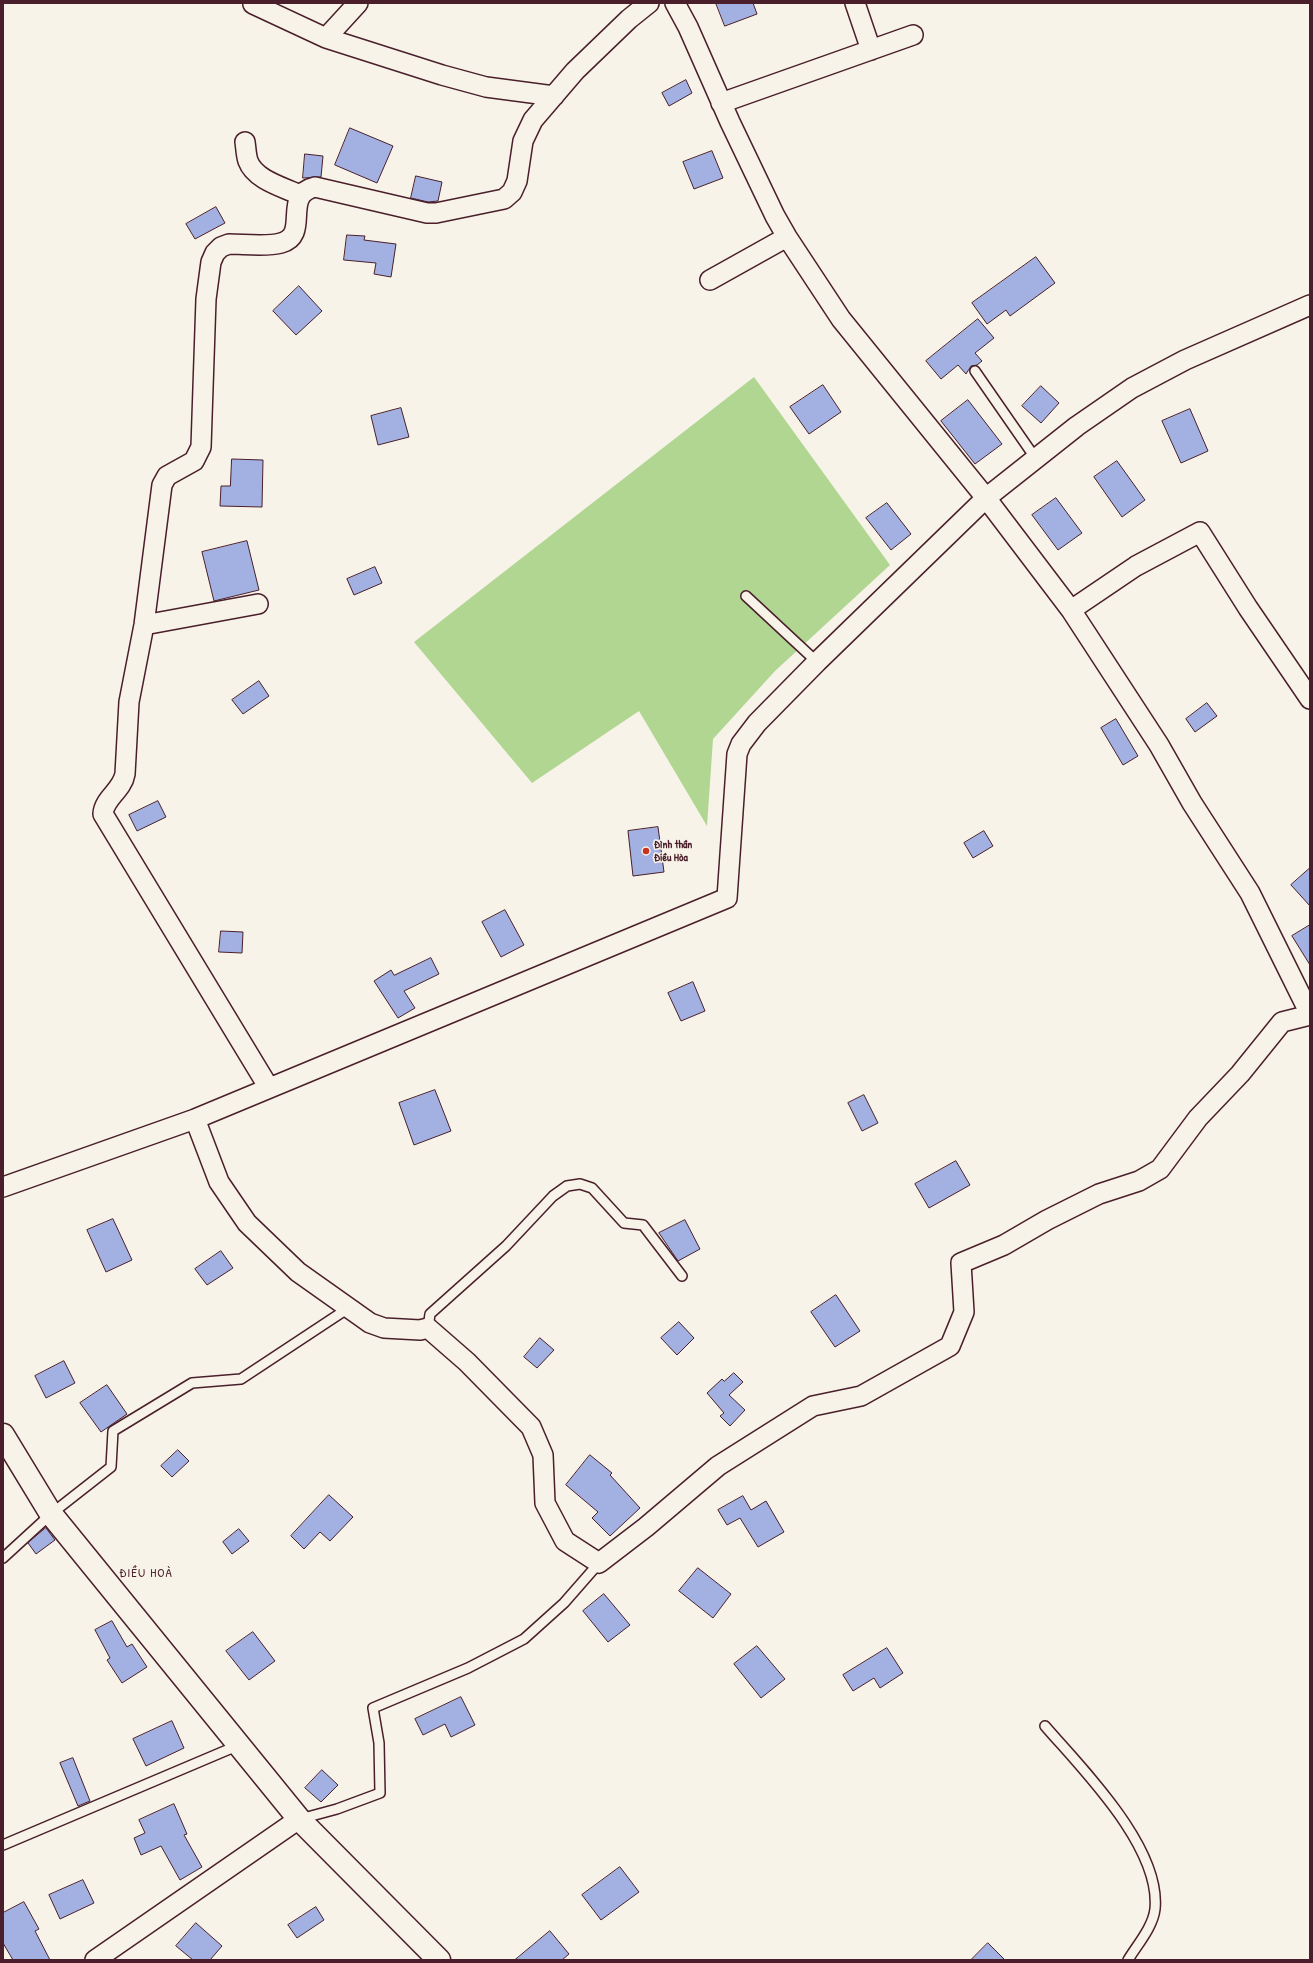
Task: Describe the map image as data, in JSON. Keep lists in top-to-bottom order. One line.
{"districts":["ĐIỀU HOÀ"],"places":["Đình thần Điều Hòa"]}
